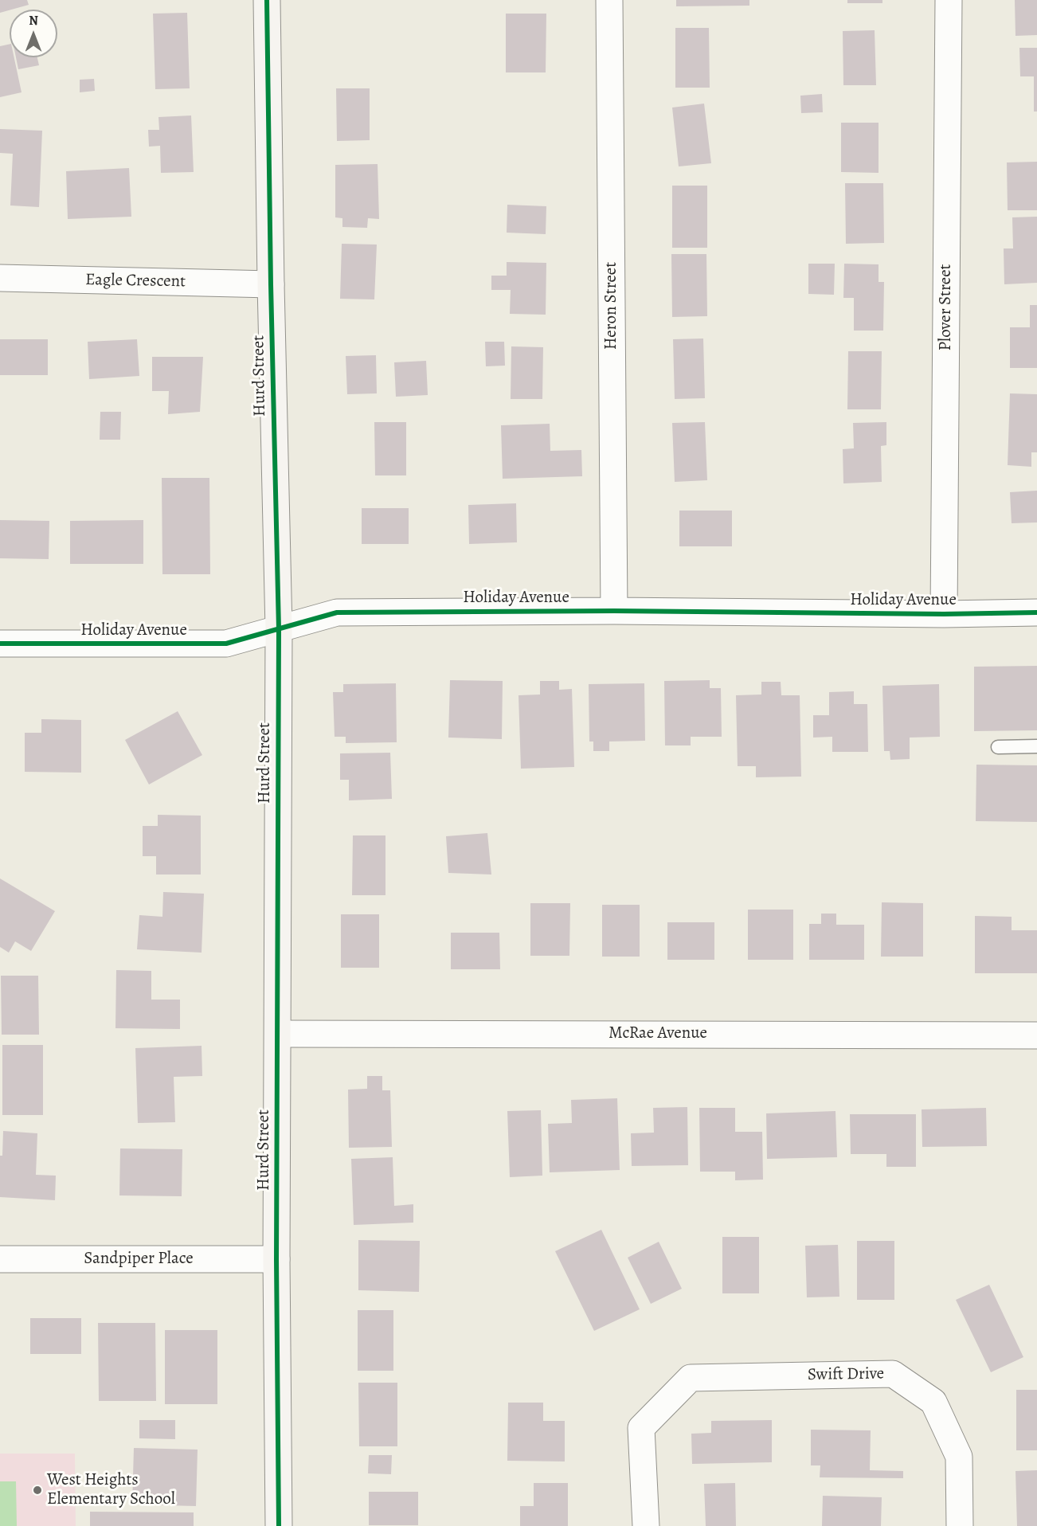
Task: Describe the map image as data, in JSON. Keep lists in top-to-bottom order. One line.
{"streets":{"street":["Eagle Crescent","Heron Street","Plover Street","Hurd Street","Holiday Avenue","McRae Avenue","Sandpiper Place","Swift Drive"]},"crossings":[["Eagle Crescent","Hurd Street"],["Heron Street","Holiday Avenue"],["Plover Street","Holiday Avenue"],["Hurd Street","Holiday Avenue"],["Hurd Street","McRae Avenue"],["Hurd Street","Sandpiper Place"]],"places":["West Heights Elementary School"],"north":"top"}
